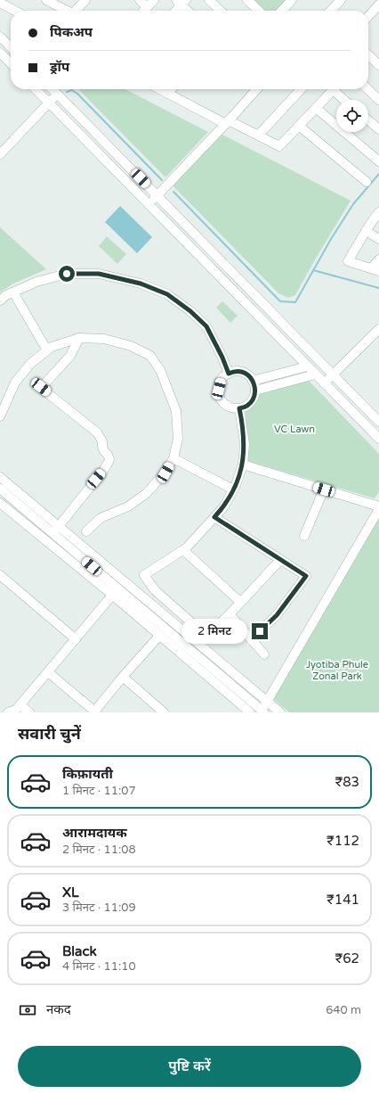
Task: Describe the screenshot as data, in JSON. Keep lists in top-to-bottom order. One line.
{"parks":["VC Lawn","Jyotiba Phule Zonal Park"],"page":{"banner":["पिकअप","ड्रॉप"],"bubble":"2 मिनट","heading":"सवारी चुनें","list":[{"name":"किफ़ायती","note":"1 मिनट · 11:07","value":"₹83"},{"name":"आरामदायक","note":"2 मिनट · 11:08","value":"₹112"},{"name":"XL","note":"3 मिनट · 11:09","value":"₹141"},{"name":"Black","note":"4 मिनट · 11:10","value":"₹62"}],"pay":["नकद","640 m"],"buttons":"पुष्टि करें"}}
